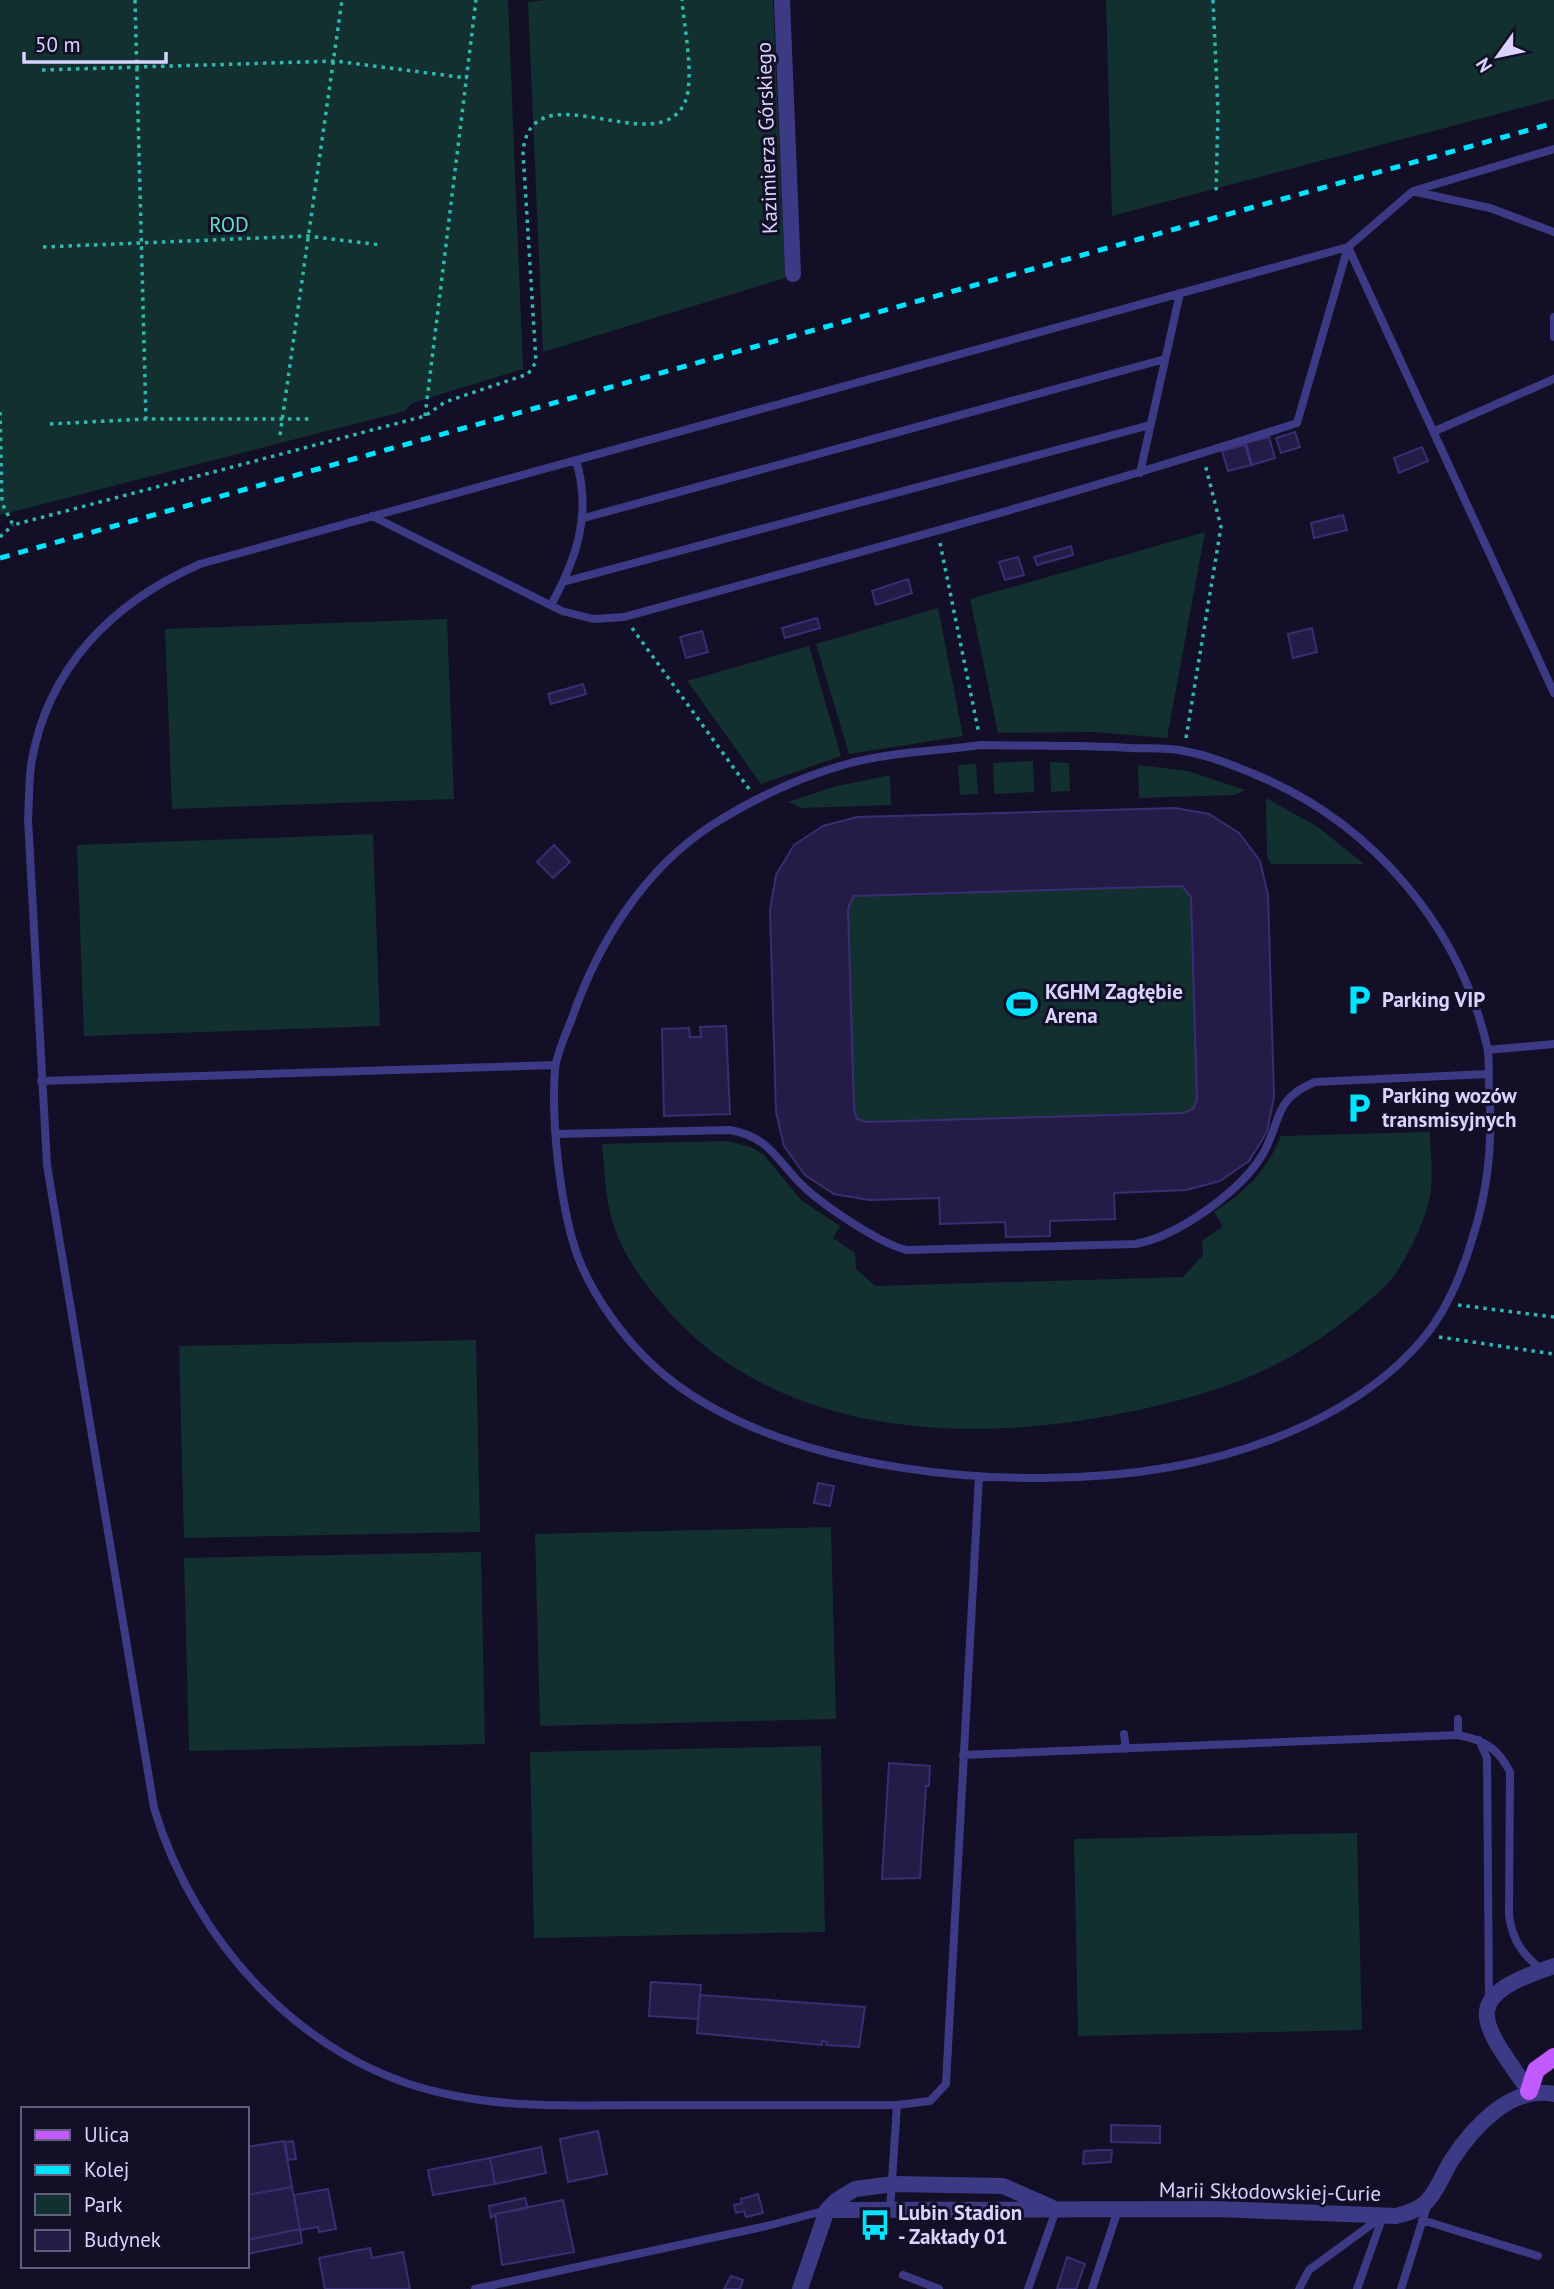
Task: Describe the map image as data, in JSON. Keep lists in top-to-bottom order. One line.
{"streets":{"street":["Kazimierza Górskiego","Marii Skłodowskiej-Curie"]},"parks":["ROD"],"places":{"parking":["Parking VIP","Parking wozów transmisyjnych"],"sports":["KGHM Zagłębie Arena"],"bus stop":["Lubin Stadion - Zakłady 01"]},"legend":["Ulica","Kolej","Park","Budynek"],"scale_bar":"50 m","north":"bottom left"}
